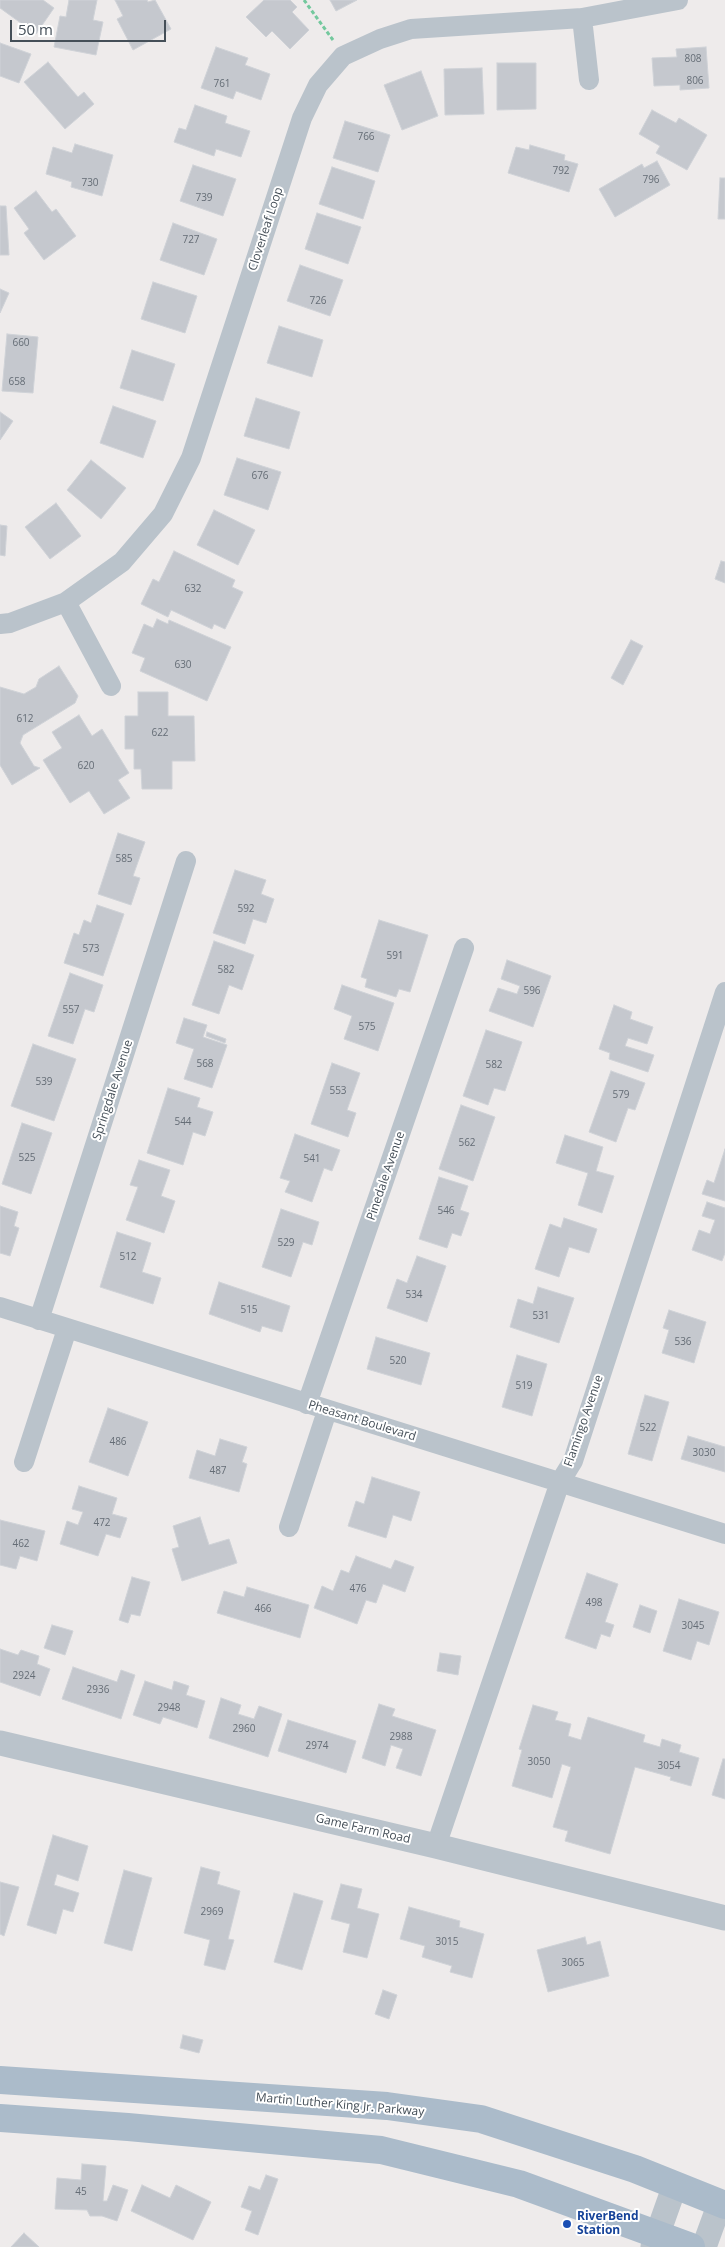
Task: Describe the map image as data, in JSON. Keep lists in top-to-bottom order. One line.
{"streets":{"main road":["Martin Luther King Jr. Parkway"],"street":["Cloverleaf Loop","Springdale Avenue","Pinedale Avenue","Pheasant Boulevard","Flamingo Avenue","Game Farm Road"]},"crossings":[["Springdale Avenue","Pheasant Boulevard"],["Pinedale Avenue","Pheasant Boulevard"],["Pheasant Boulevard","Flamingo Avenue"],["Flamingo Avenue","Game Farm Road"]],"places":["RiverBend Station"],"house_numbers":["808","806","761","766","792","796","730","739","727","726","660","658","676","632","630","612","622","620","585","592","573","591","582","596","557","575","568","582","539","553","579","544","562","525","541","546","529","512","534","515","531","536","520","519","522","486","3030","487","472","462","476","498","466","3045","2924","2936","2948","2960","2988","2974","3050","3054","2969","3015","3065","45"],"scale_bar":"50 m"}
